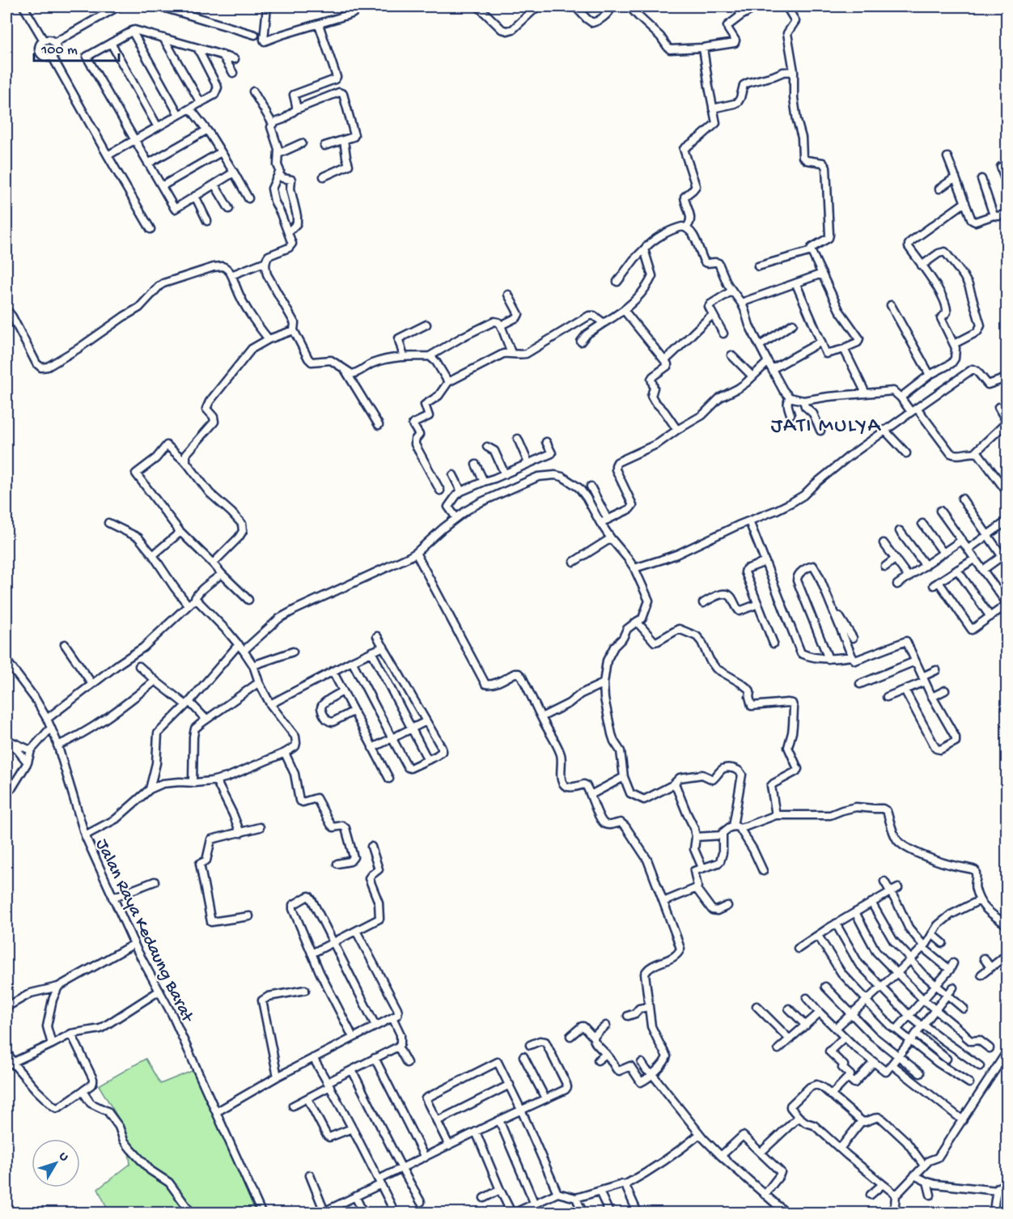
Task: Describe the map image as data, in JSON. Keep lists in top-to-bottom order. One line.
{"streets":{"street":["Jalan Raya Kedaung Barat"]},"districts":["JATI MULYA"],"scale_bar":"100 m","north":"top right"}
